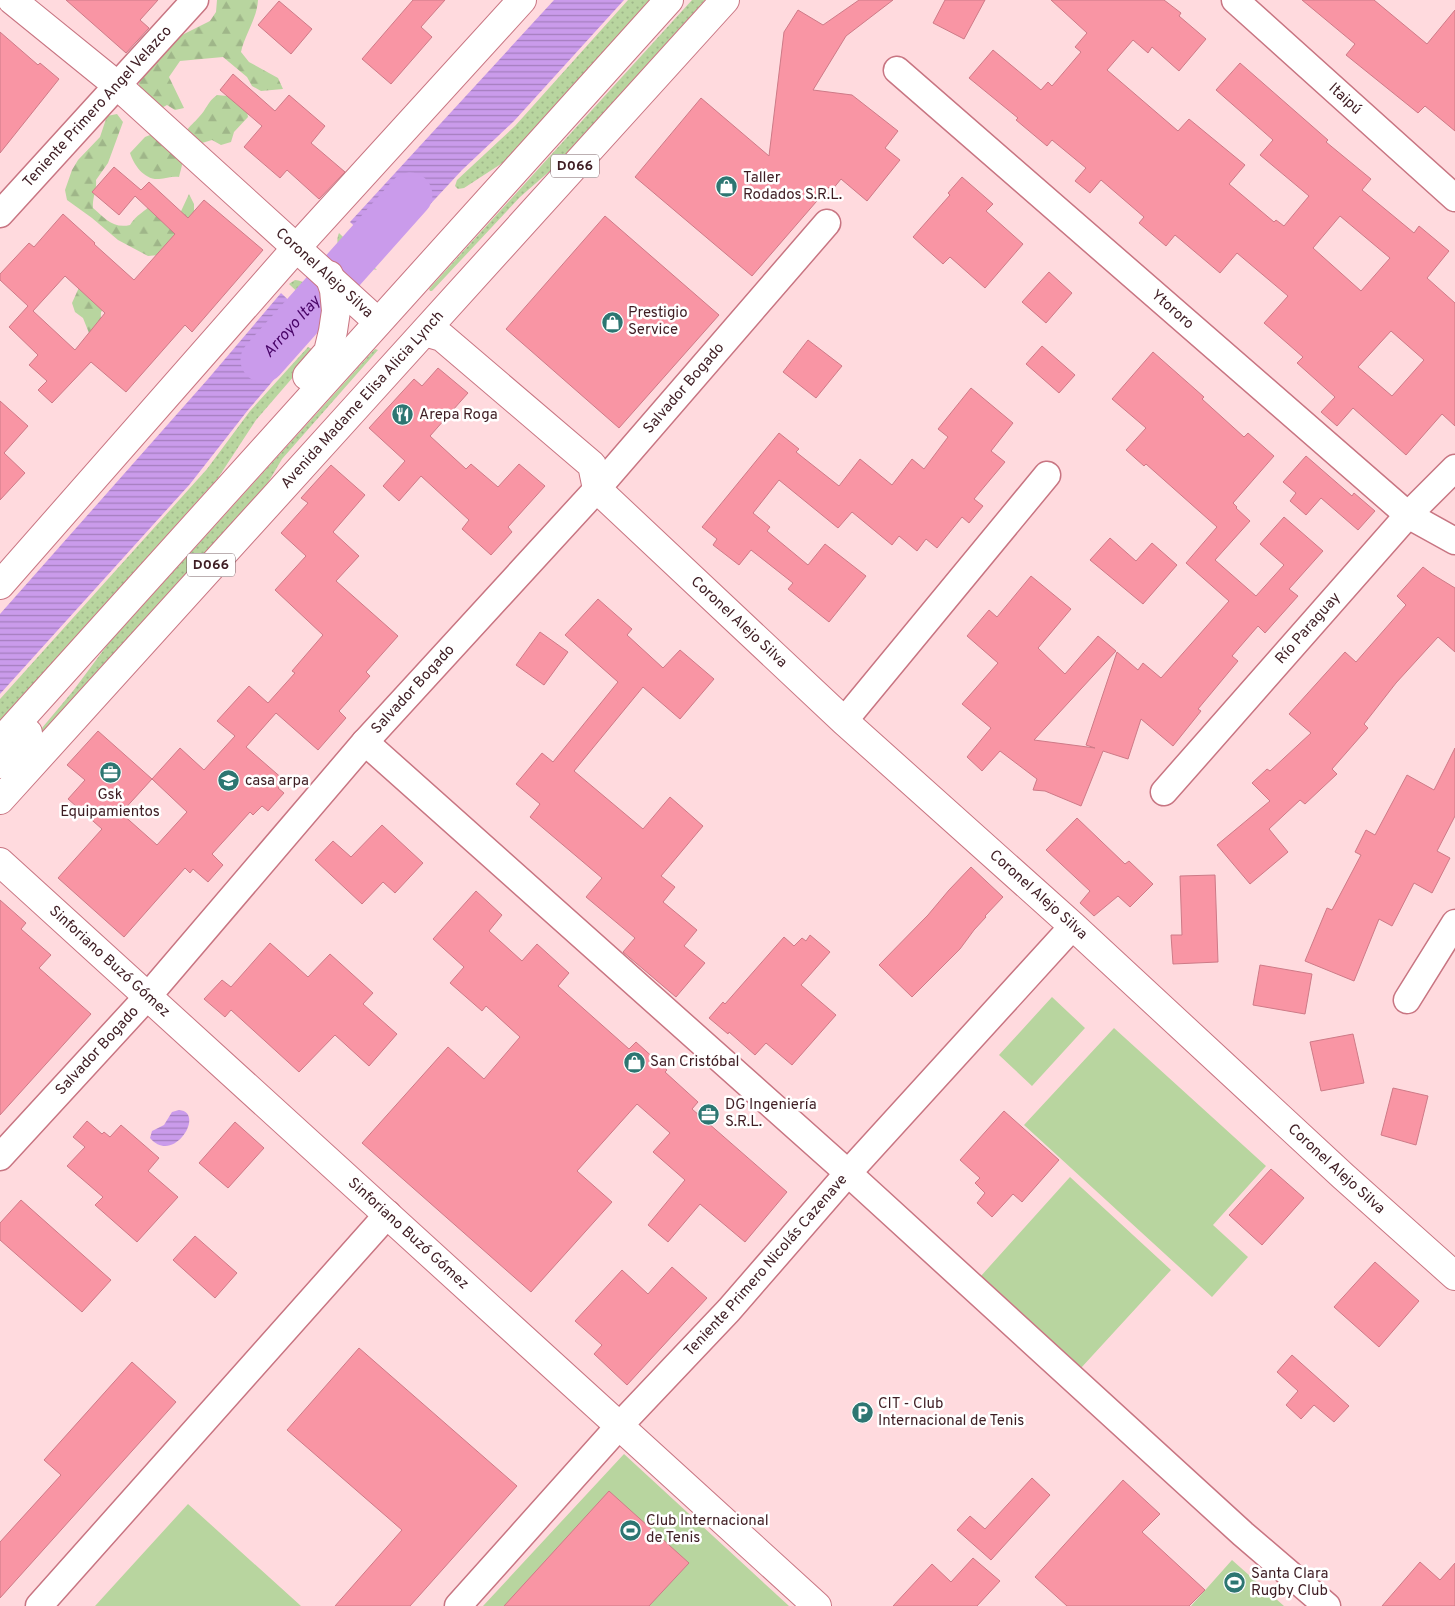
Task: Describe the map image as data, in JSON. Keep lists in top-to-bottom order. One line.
{"streets":{"main road":["D066","Coronel Alejo Silva","Avenida Madame Elisa Alicia Lynch","Sinforiano Buzó Gómez"],"street":["Itaipú","Teniente Primero Angel Velazco","Ytororo","Salvador Bogado","Río Paraguay","Teniente Primero Nicolás Cazenave"]},"crossings":[["Teniente Primero Angel Velazco","Coronel Alejo Silva"],["D066","Coronel Alejo Silva"],["Coronel Alejo Silva","Salvador Bogado"],["Coronel Alejo Silva","Avenida Madame Elisa Alicia Lynch"],["Coronel Alejo Silva","Teniente Primero Nicolás Cazenave"],["Ytororo","Río Paraguay"],["Salvador Bogado","Sinforiano Buzó Gómez"],["Sinforiano Buzó Gómez","Teniente Primero Nicolás Cazenave"]],"water":["Arroyo Itay"],"places":{"shop":["Taller Rodados S.R.L.","Prestigio Service","San Cristóbal"],"restaurant":["Arepa Roga"],"office":["Gsk Equipamientos","DG Ingeniería S.R.L."],"school or university":["casa arpa"],"parking":["CIT - Club Internacional de Tenis"],"sports":["Club Internacional de Tenis","Santa Clara Rugby Club"]}}
